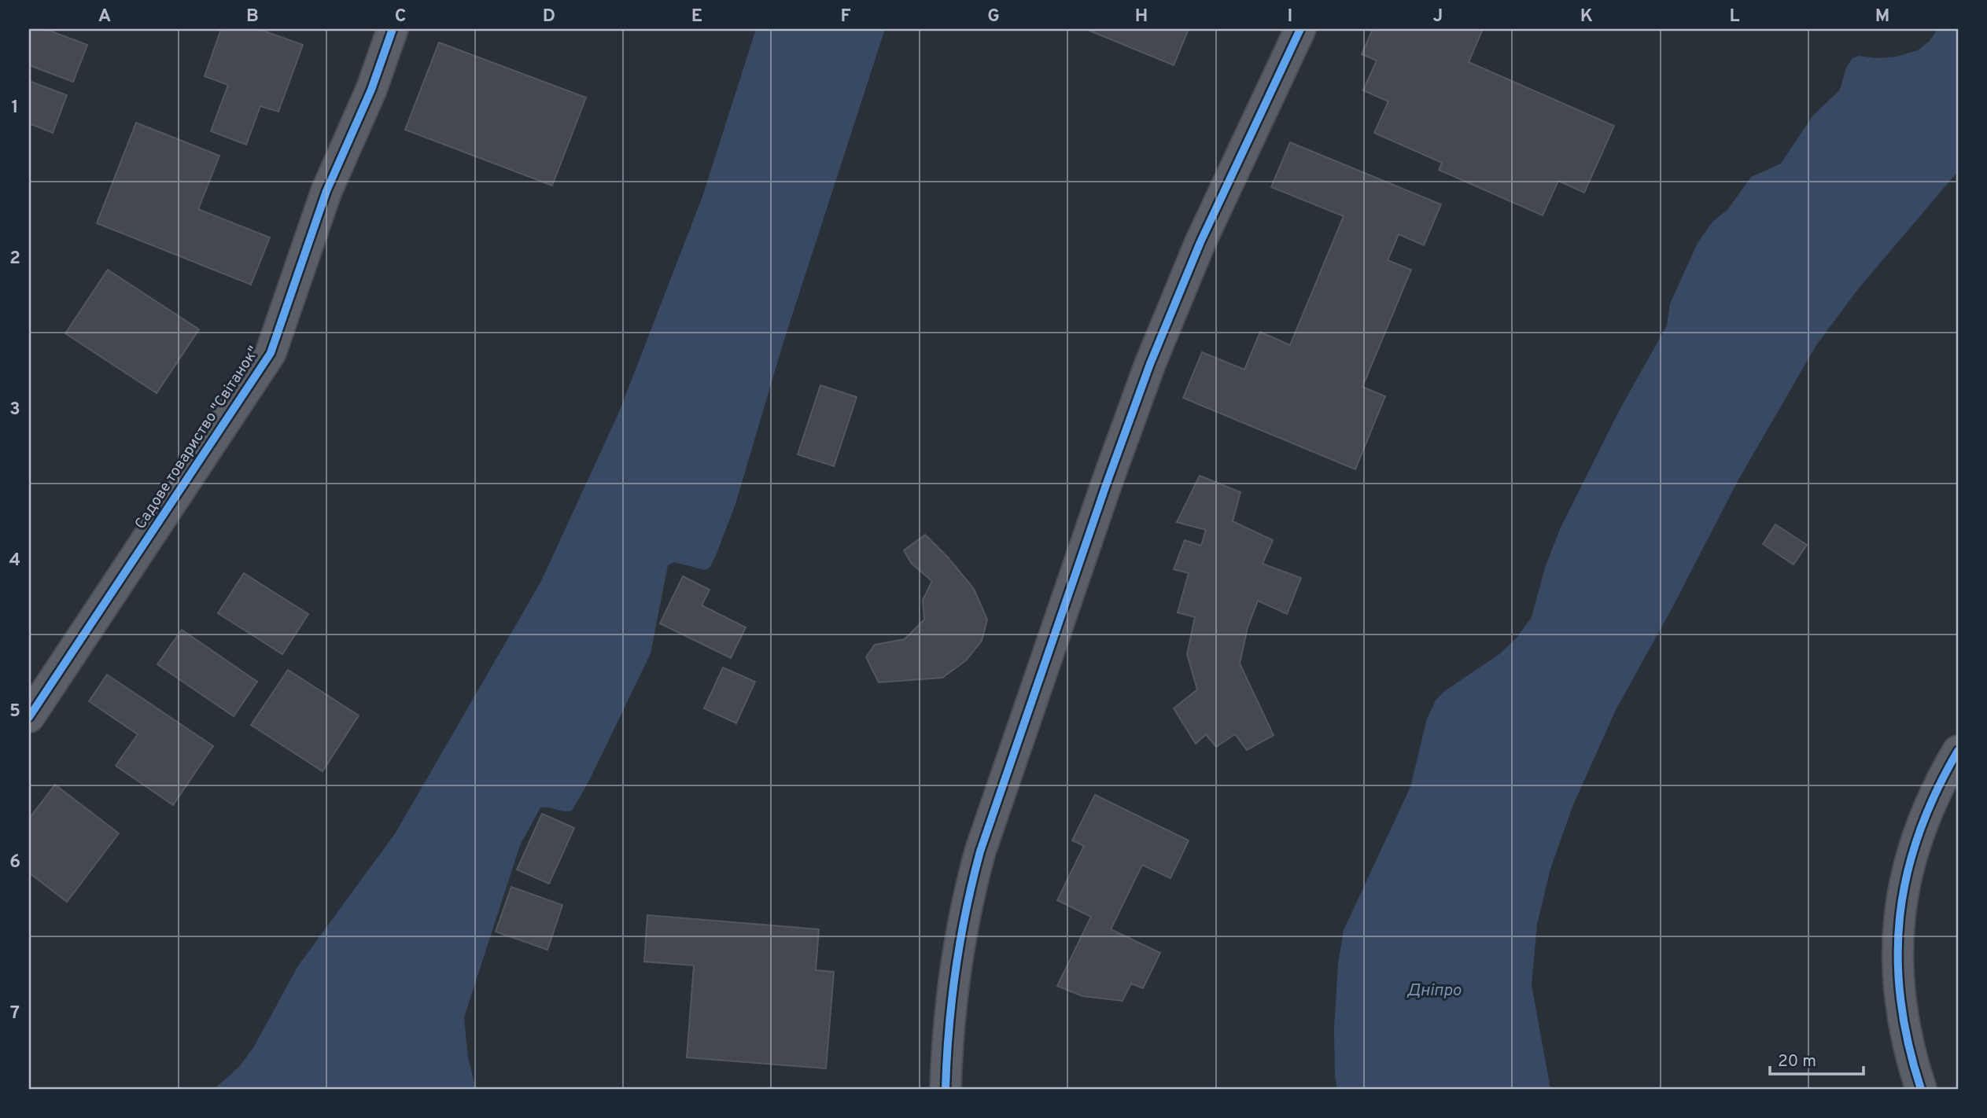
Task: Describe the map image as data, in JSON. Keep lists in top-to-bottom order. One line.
{"streets":{"street":["Садове товариство \"Світанок\""]},"water":["Дніпро"],"scale_bar":"20 m","grid":{"columns":["A","B","C","D","E","F","G","H","I","J","K","L","M"],"rows":["1","2","3","4","5","6","7"]}}
